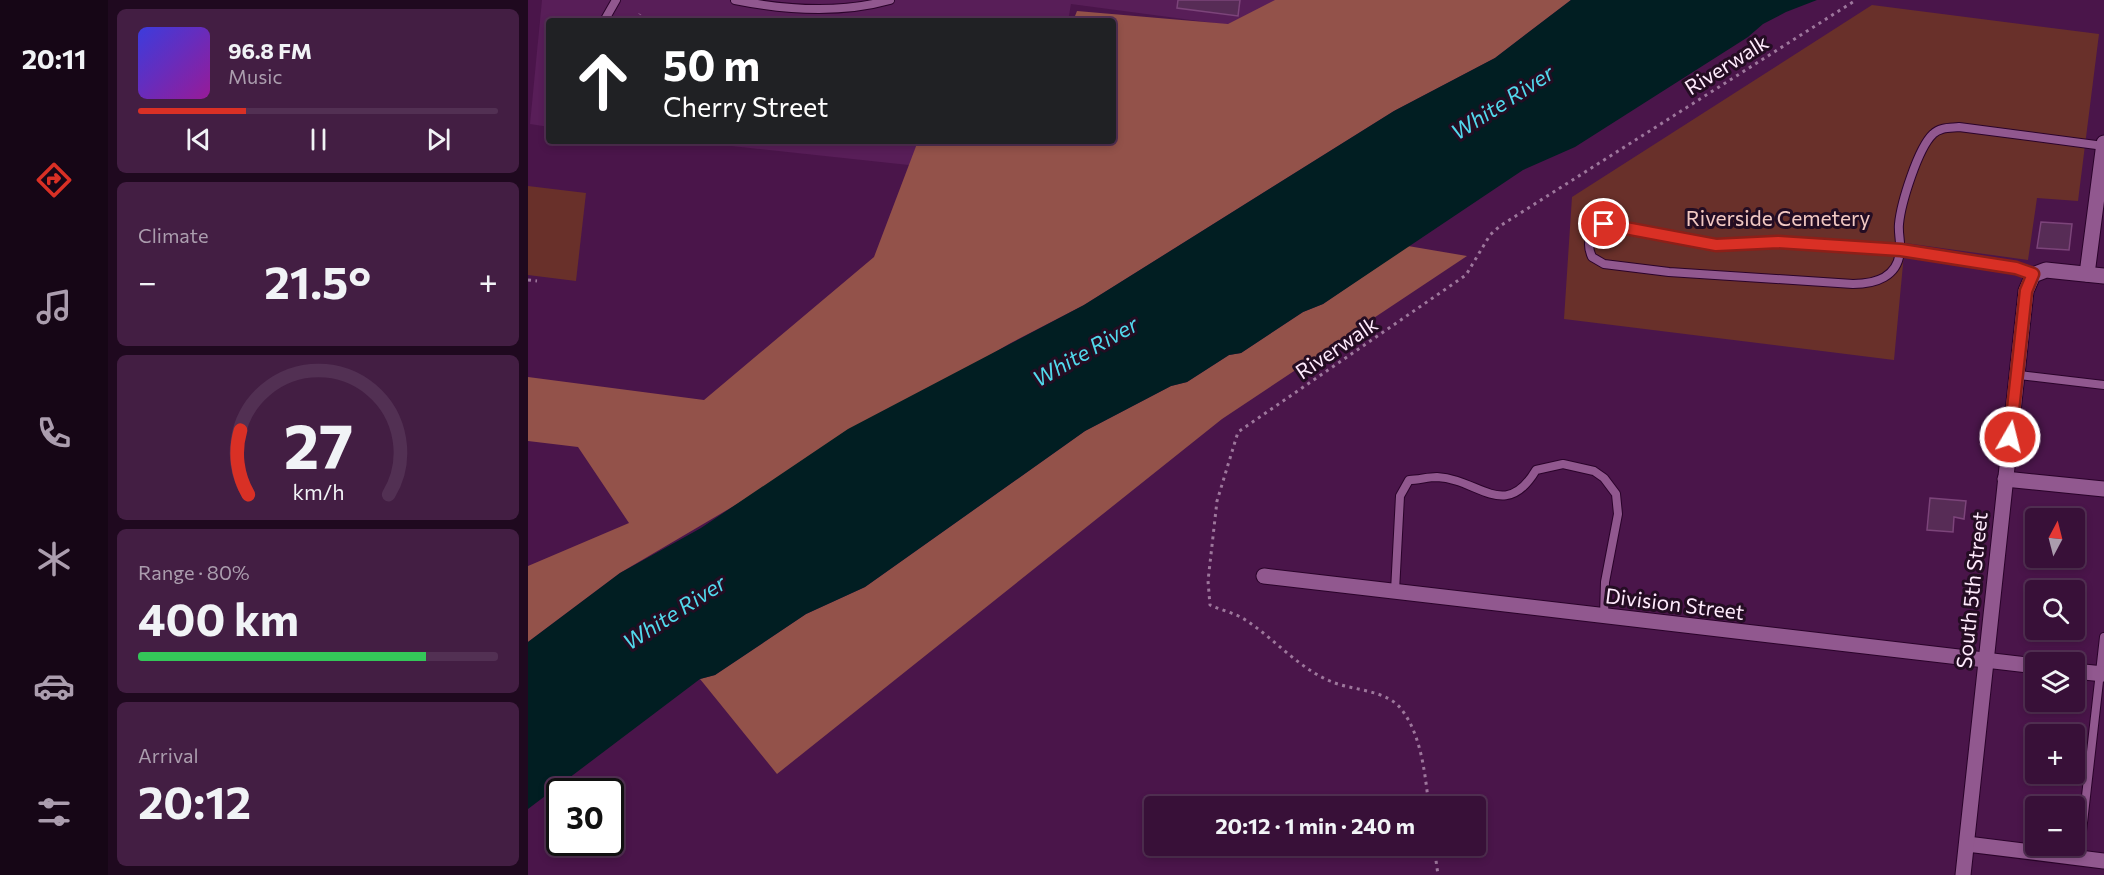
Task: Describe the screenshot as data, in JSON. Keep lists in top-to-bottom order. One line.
{"streets":{"street":["South 5th Street","Division Street"],"path":["Riverwalk"]},"crossings":[["South 5th Street","Division Street"]],"water":["White River"],"parks":["Riverside Cemetery"],"north":"top","page":{"tabs":"20:11","turn":["50 m","Cherry Street"],"song":["96.8 FM","Music"],"tile":["Climate",["Range · 80%","400 km"],["Arrival","20:12"]],"heat":["−","21.5°","+"],"map_buttons":["+","−"],"limit":"30","trip":"20:12 · 1 min · 240 m","gauge":["27","km/h"]}}
